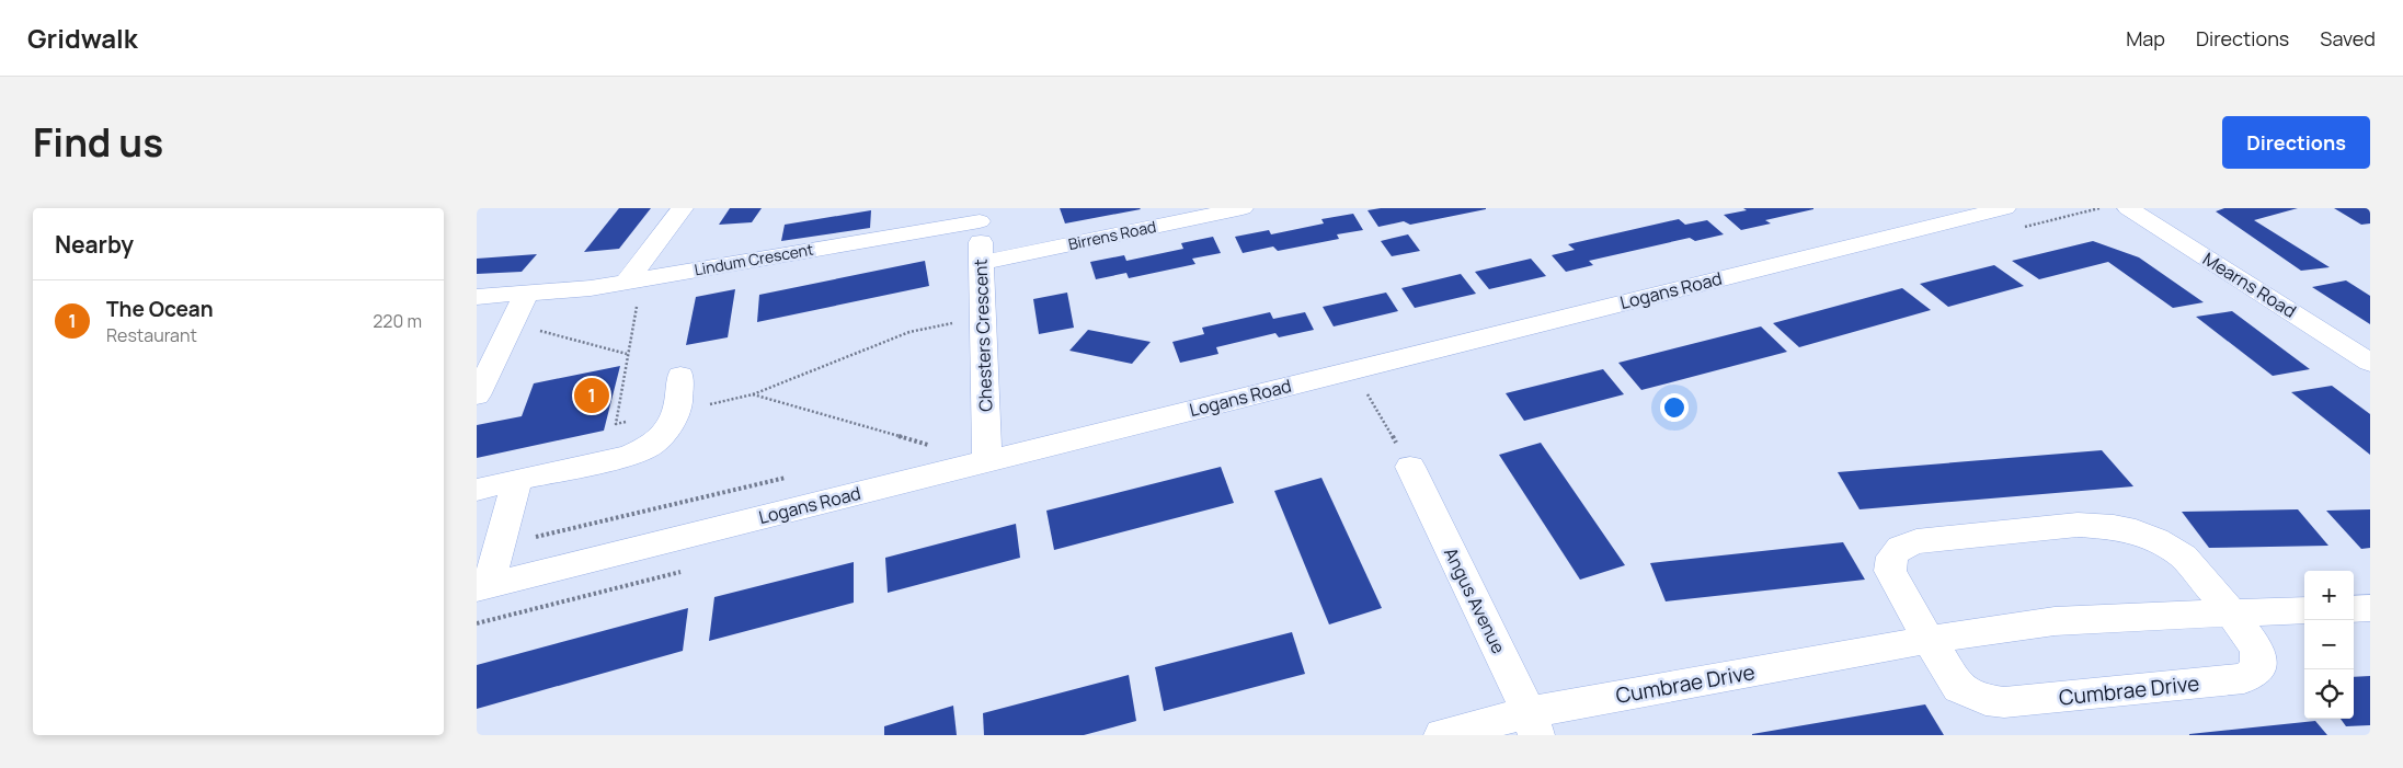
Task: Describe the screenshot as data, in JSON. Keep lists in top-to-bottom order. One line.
{"streets":{"street":["Birrens Road","Lindum Crescent","Mearns Road","Logans Road","Chesters Crescent","Angus Avenue","Cumbrae Drive"]},"crossings":[["Birrens Road","Chesters Crescent"],["Lindum Crescent","Chesters Crescent"],["Logans Road","Chesters Crescent"],["Angus Avenue","Cumbrae Drive"]],"page":{"header":"Gridwalk","nav":["Map","Directions","Saved"],"title":"Find us","buttons":"Directions","heading":"Nearby","list":[{"mark":"1","name":"The Ocean","note":"Restaurant","value":"220 m"}],"pins":"1","map_buttons":["+","−"]}}
